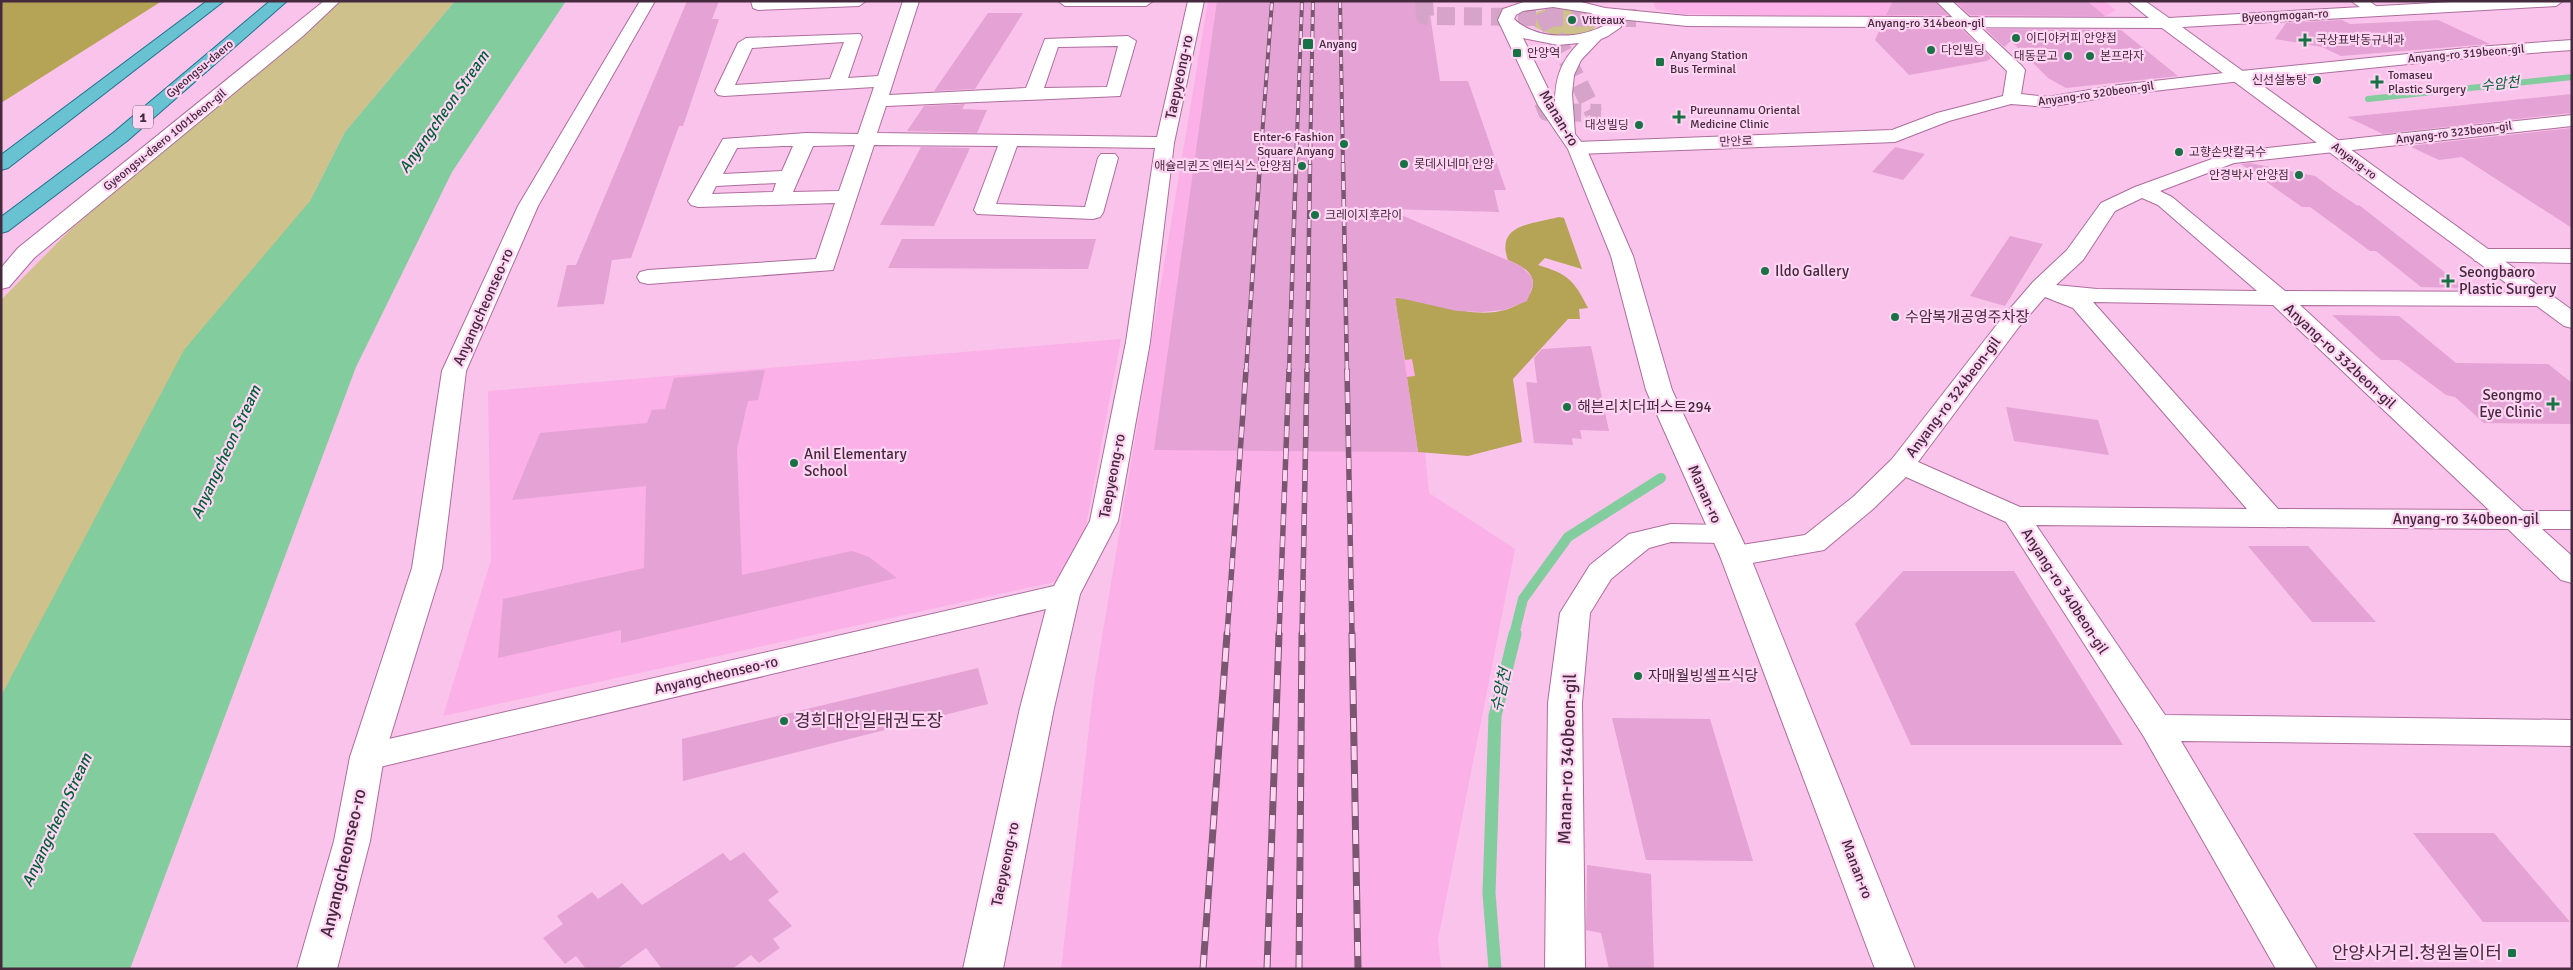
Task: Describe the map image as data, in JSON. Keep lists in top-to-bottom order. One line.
{"streets":{"main road":["Gyeongsu-daero","1"],"street":["Byeongmogan-ro","Anyang-ro 314beon-gil","Anyang-ro 319beon-gil","Taepyeong-ro","Anyang-ro 320beon-gil","Manan-ro","Anyang-ro 323beon-gil","Gyeongsu-daero 1001beon-gil","만안로","Anyang-ro","Anyangcheonseo-ro","Anyang-ro 332beon-gil","Anyang-ro 324beon-gil","Anyang-ro 340beon-gil","Manan-ro 340beon-gil"]},"crossings":[["Byeongmogan-ro","Anyang-ro 314beon-gil"],["Byeongmogan-ro","Anyang-ro"],["Anyang-ro 314beon-gil","Anyang-ro"],["Anyang-ro 319beon-gil","Anyang-ro 320beon-gil"],["Anyang-ro 319beon-gil","Anyang-ro"],["Taepyeong-ro","Anyangcheonseo-ro"],["Anyang-ro 320beon-gil","만안로"],["Anyang-ro 320beon-gil","Anyang-ro"],["Manan-ro","만안로"],["Manan-ro","Anyang-ro 324beon-gil"],["Manan-ro","Manan-ro 340beon-gil"],["Anyang-ro 323beon-gil","Anyang-ro"],["Anyang-ro 323beon-gil","Anyang-ro 324beon-gil"],["Anyang-ro","Anyang-ro 332beon-gil"],["Anyang-ro","Anyang-ro 324beon-gil"],["Anyang-ro 332beon-gil","Anyang-ro 340beon-gil"],["Anyang-ro 324beon-gil","Manan-ro 340beon-gil"]],"water":["수암천","Anyangcheon Stream"],"places":{"other":["Vitteaux","이디야커피 안양점","다인빌딩","대동문고","본프라자","신선설농탕","대성빌딩","Enter-6 Fashion Square Anyang","고향손맛칼국수","롯데시네마 안양","애슐리퀸즈 엔터식스 안양점","안경박사 안양점","크레이지후라이","Ildo Gallery","수암복개공영주차장","해븐리치더퍼스트294","Anil Elementary School","자매월빙셀프식당","경희대안일태권도장"],"health":["국상표박동규내과","Tomaseu Plastic Surgery","Pureunnamu Oriental Medicine Clinic","Seongbaoro Plastic Surgery","Seongmo Eye Clinic"],"transit":["Anyang","안양역","Anyang Station Bus Terminal","안양사거리.청원놀이터"]}}
